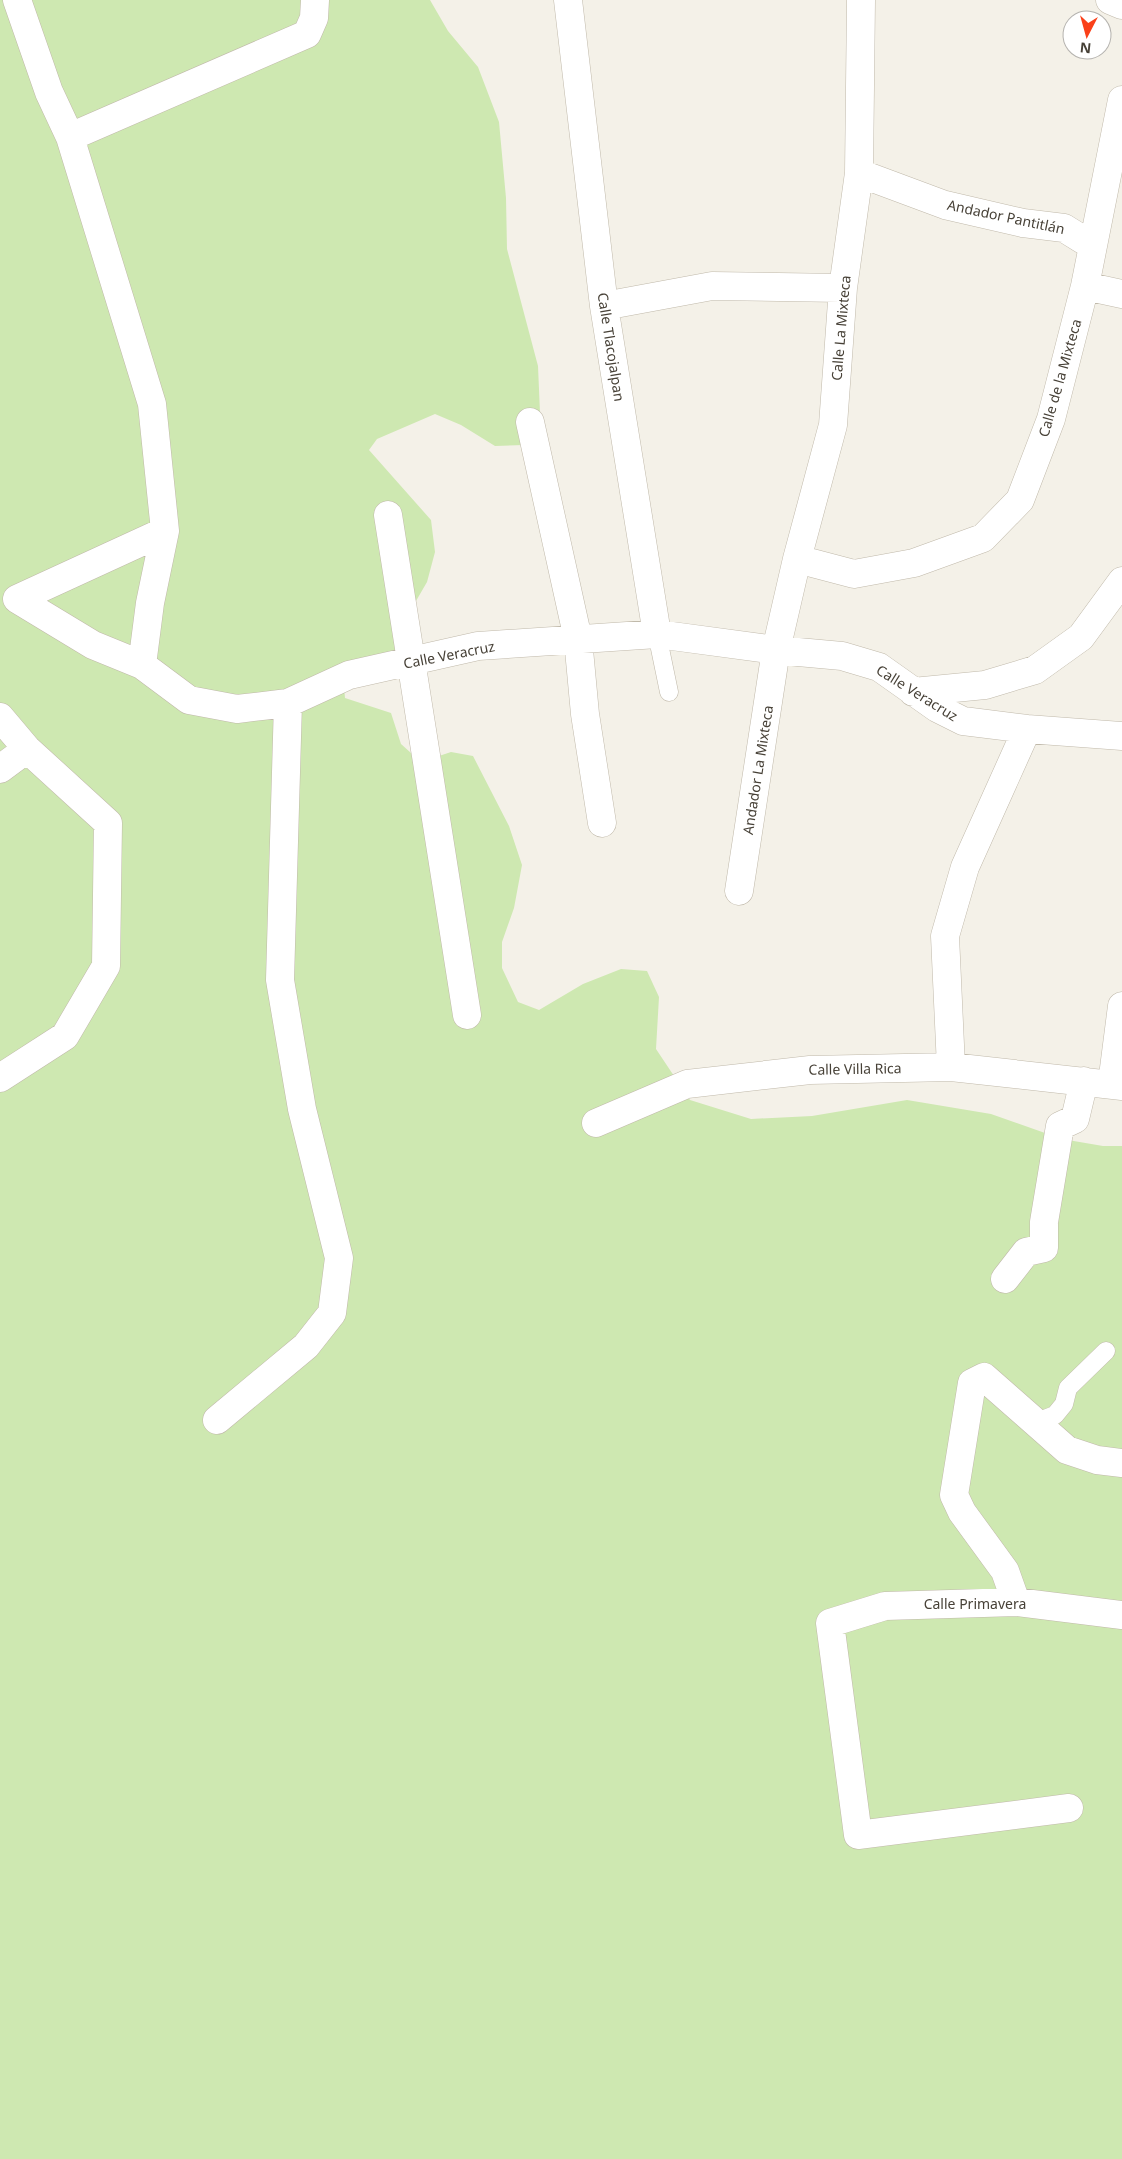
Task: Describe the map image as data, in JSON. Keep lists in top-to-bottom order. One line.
{"streets":{"street":["Andador Pantitlán","Calle La Mixteca","Calle Tlacojalpan","Calle de la Mixteca","Calle Veracruz","Andador La Mixteca","Calle Villa Rica","Calle Primavera"]},"crossings":[["Andador Pantitlán","Calle La Mixteca"],["Andador Pantitlán","Calle de la Mixteca"],["Calle La Mixteca","Calle de la Mixteca"],["Calle La Mixteca","Calle Veracruz"],["Calle La Mixteca","Andador La Mixteca"],["Calle Tlacojalpan","Calle Veracruz"],["Calle Veracruz","Andador La Mixteca"]],"north":"bottom"}
